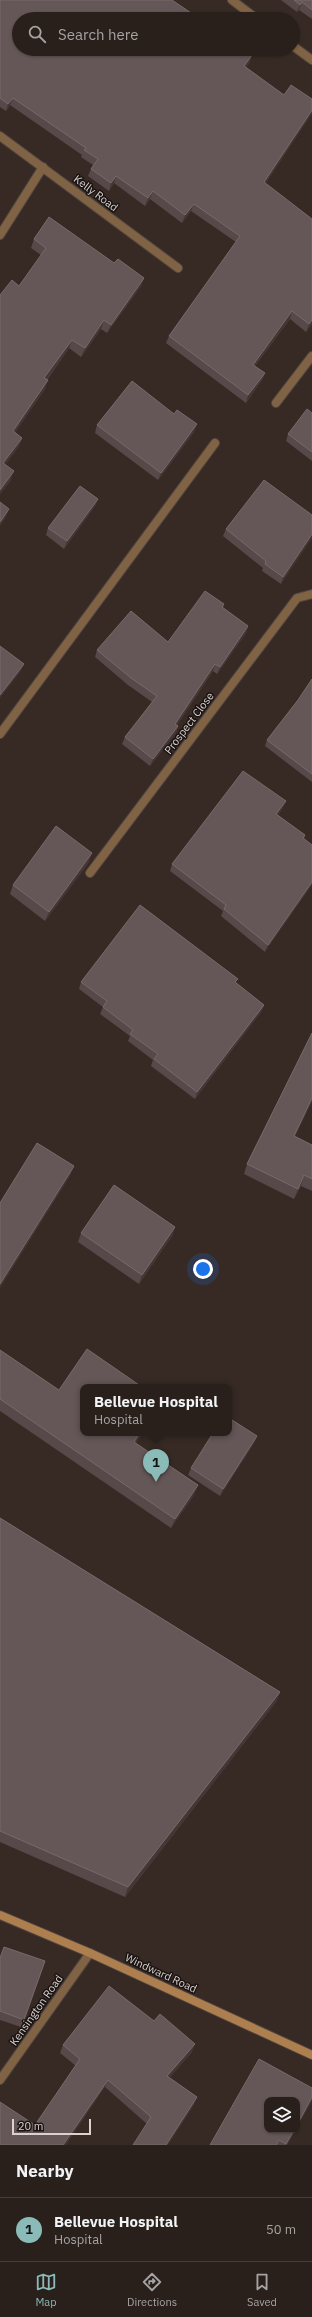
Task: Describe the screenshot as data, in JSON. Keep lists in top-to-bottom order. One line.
{"streets":{"main road":["Windward Road"],"street":["Kelly Road","Prospect Close","Kensington Road"]},"crossings":[["Windward Road","Kensington Road"]],"scale_bar":"20 m","page":{"search":"Search here","popup":["Bellevue Hospital","Hospital"],"pins":"1","scale":"20 m","heading":"Nearby","list":[{"mark":"1","name":"Bellevue Hospital","note":"Hospital","value":"50 m"}],"nav":["Map","Directions","Saved"]}}
